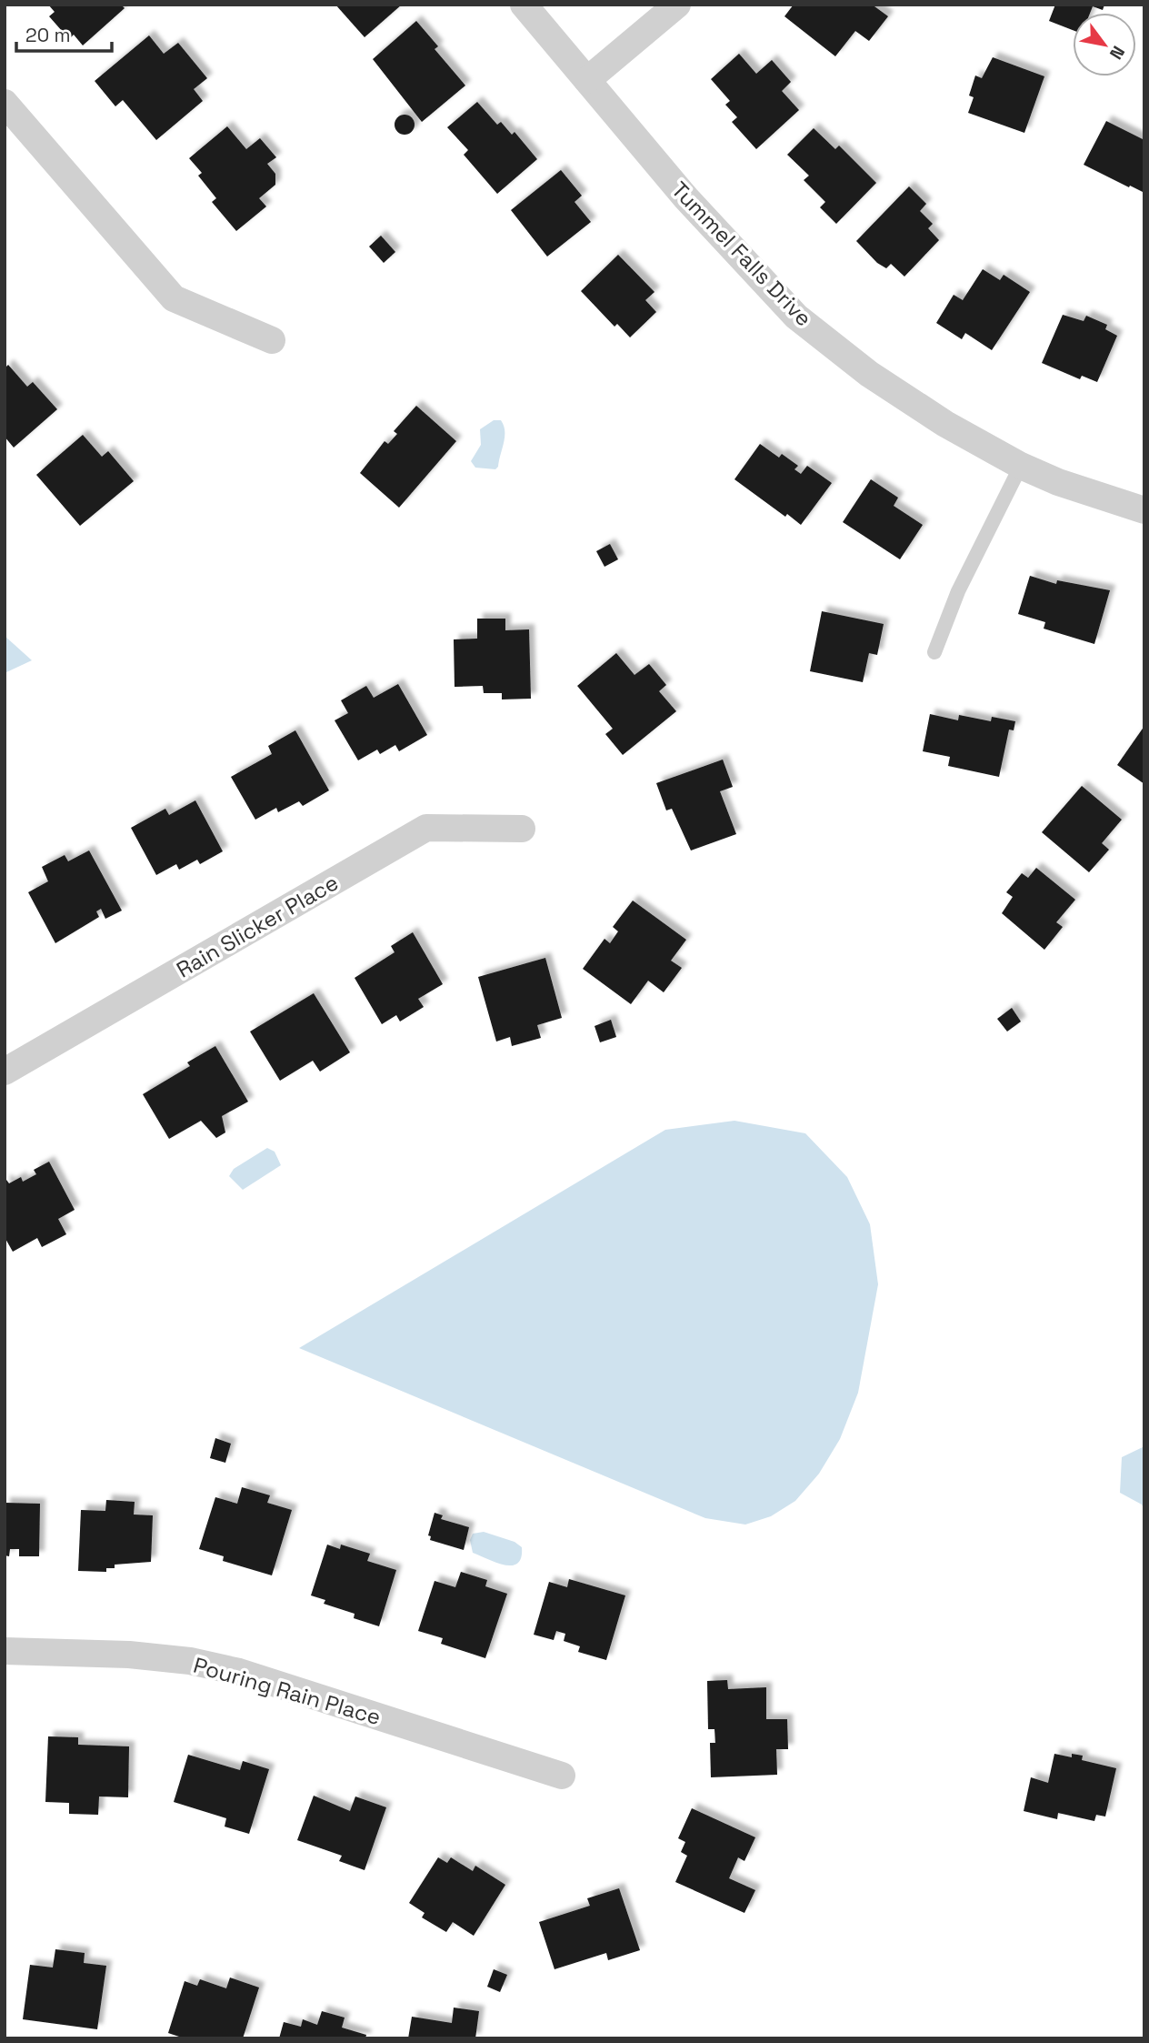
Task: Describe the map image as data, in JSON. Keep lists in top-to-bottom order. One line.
{"streets":{"street":["Tummel Falls Drive","Rain Slicker Place","Pouring Rain Place"]},"scale_bar":"20 m","north":"bottom right"}
